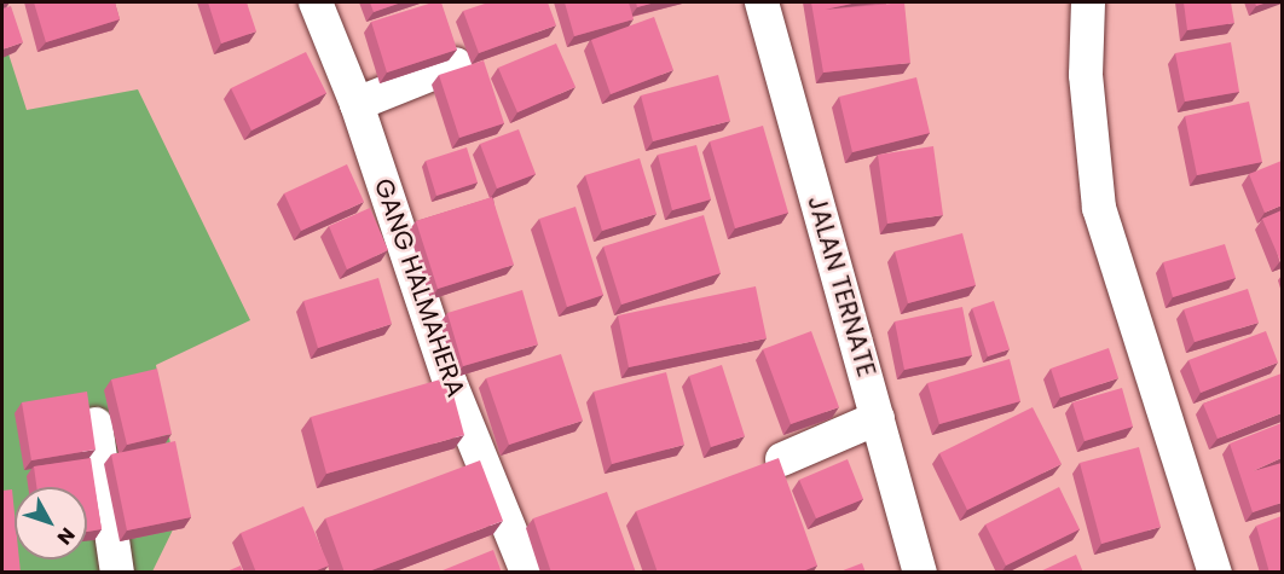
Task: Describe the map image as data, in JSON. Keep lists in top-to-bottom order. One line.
{"streets":{"street":["JALAN TERNATE","GANG HALMAHERA"]},"north":"bottom right"}
